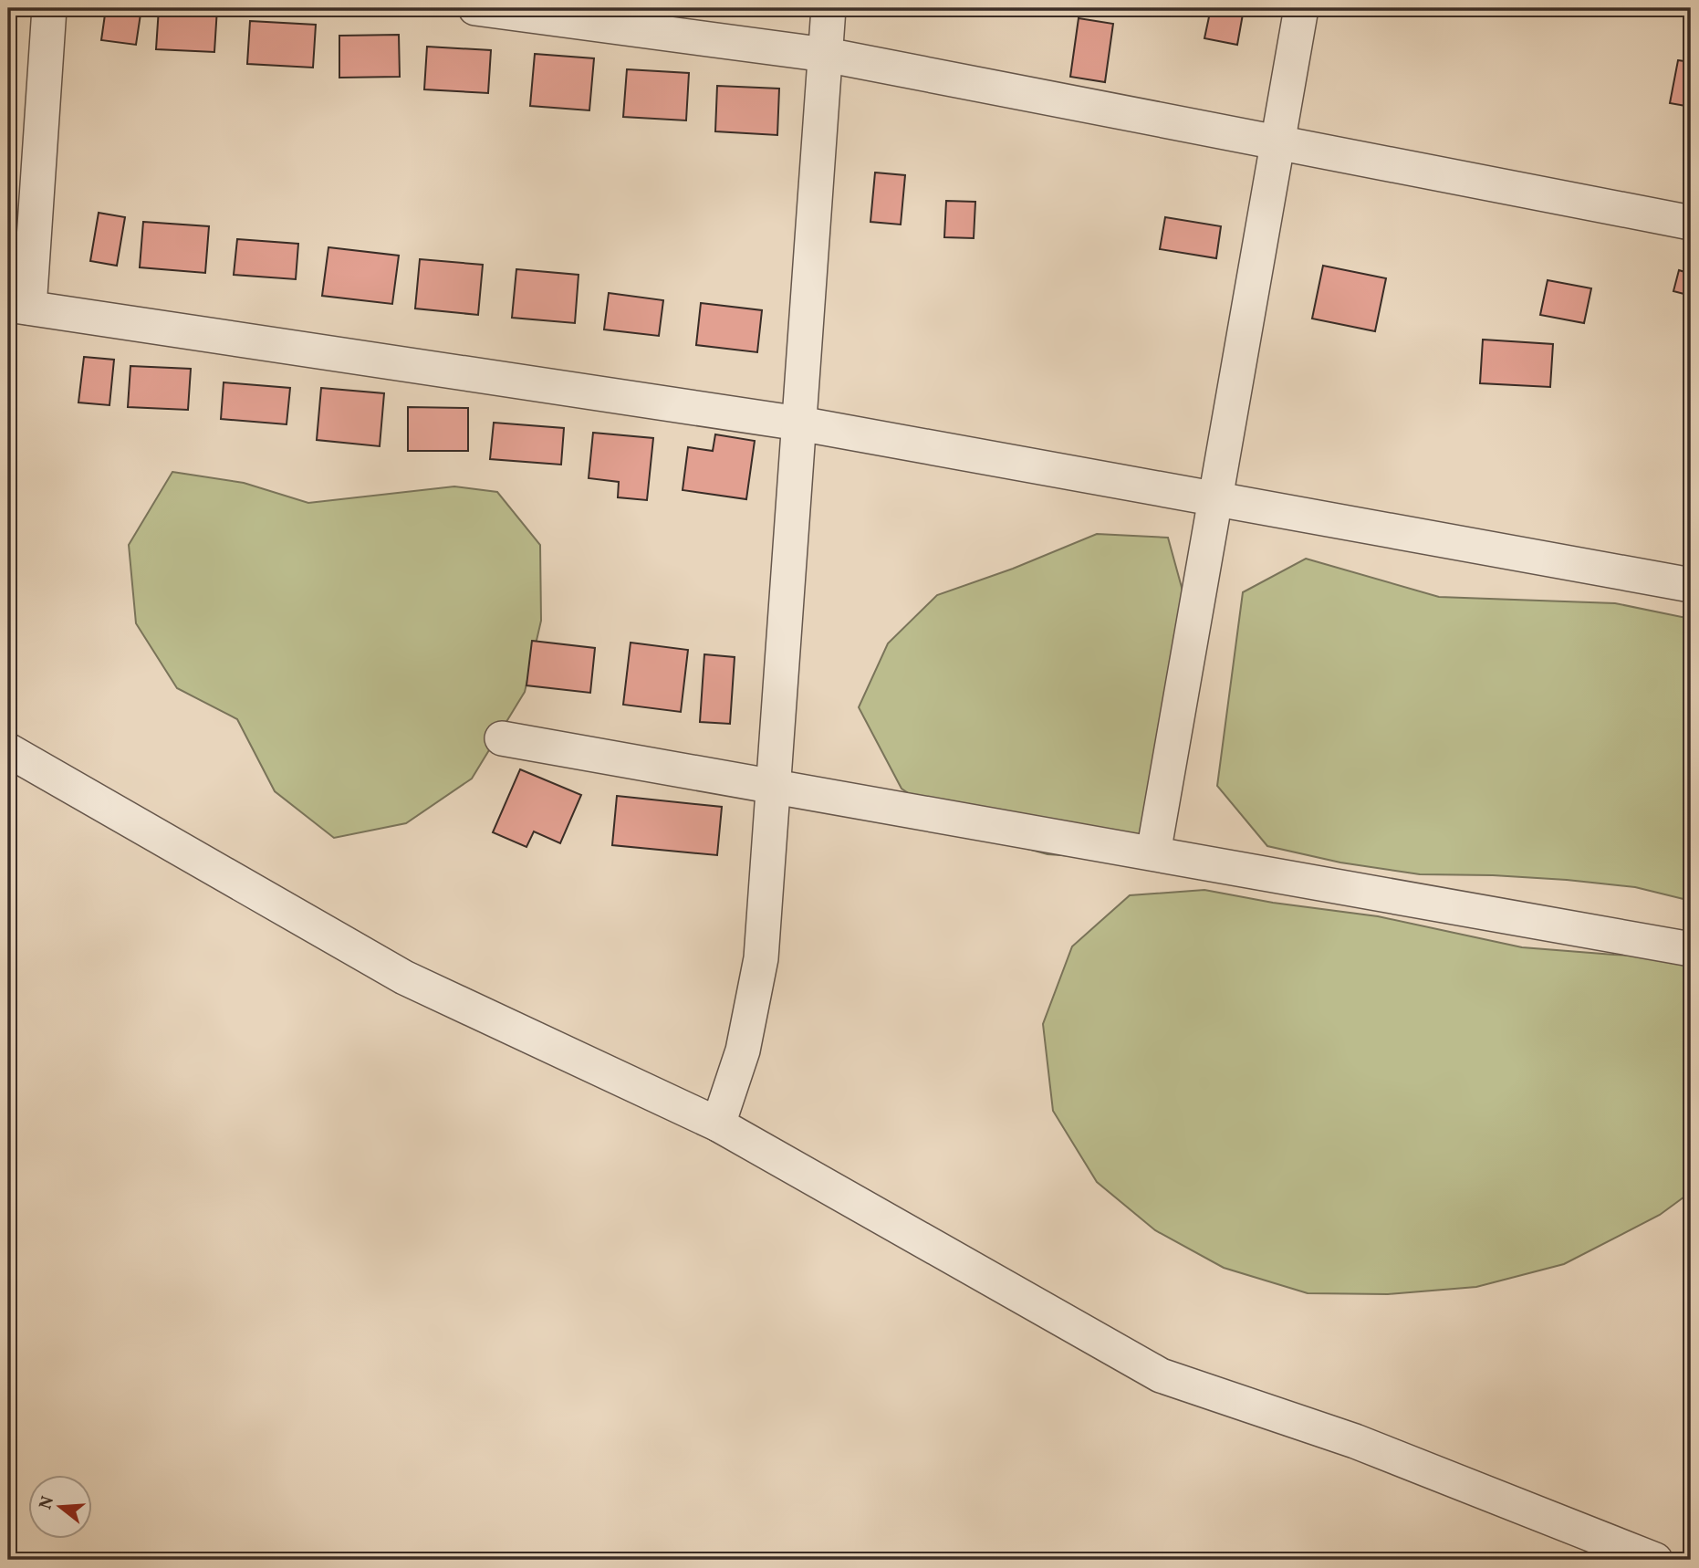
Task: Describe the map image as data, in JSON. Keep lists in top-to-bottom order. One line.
{"north":"left"}
